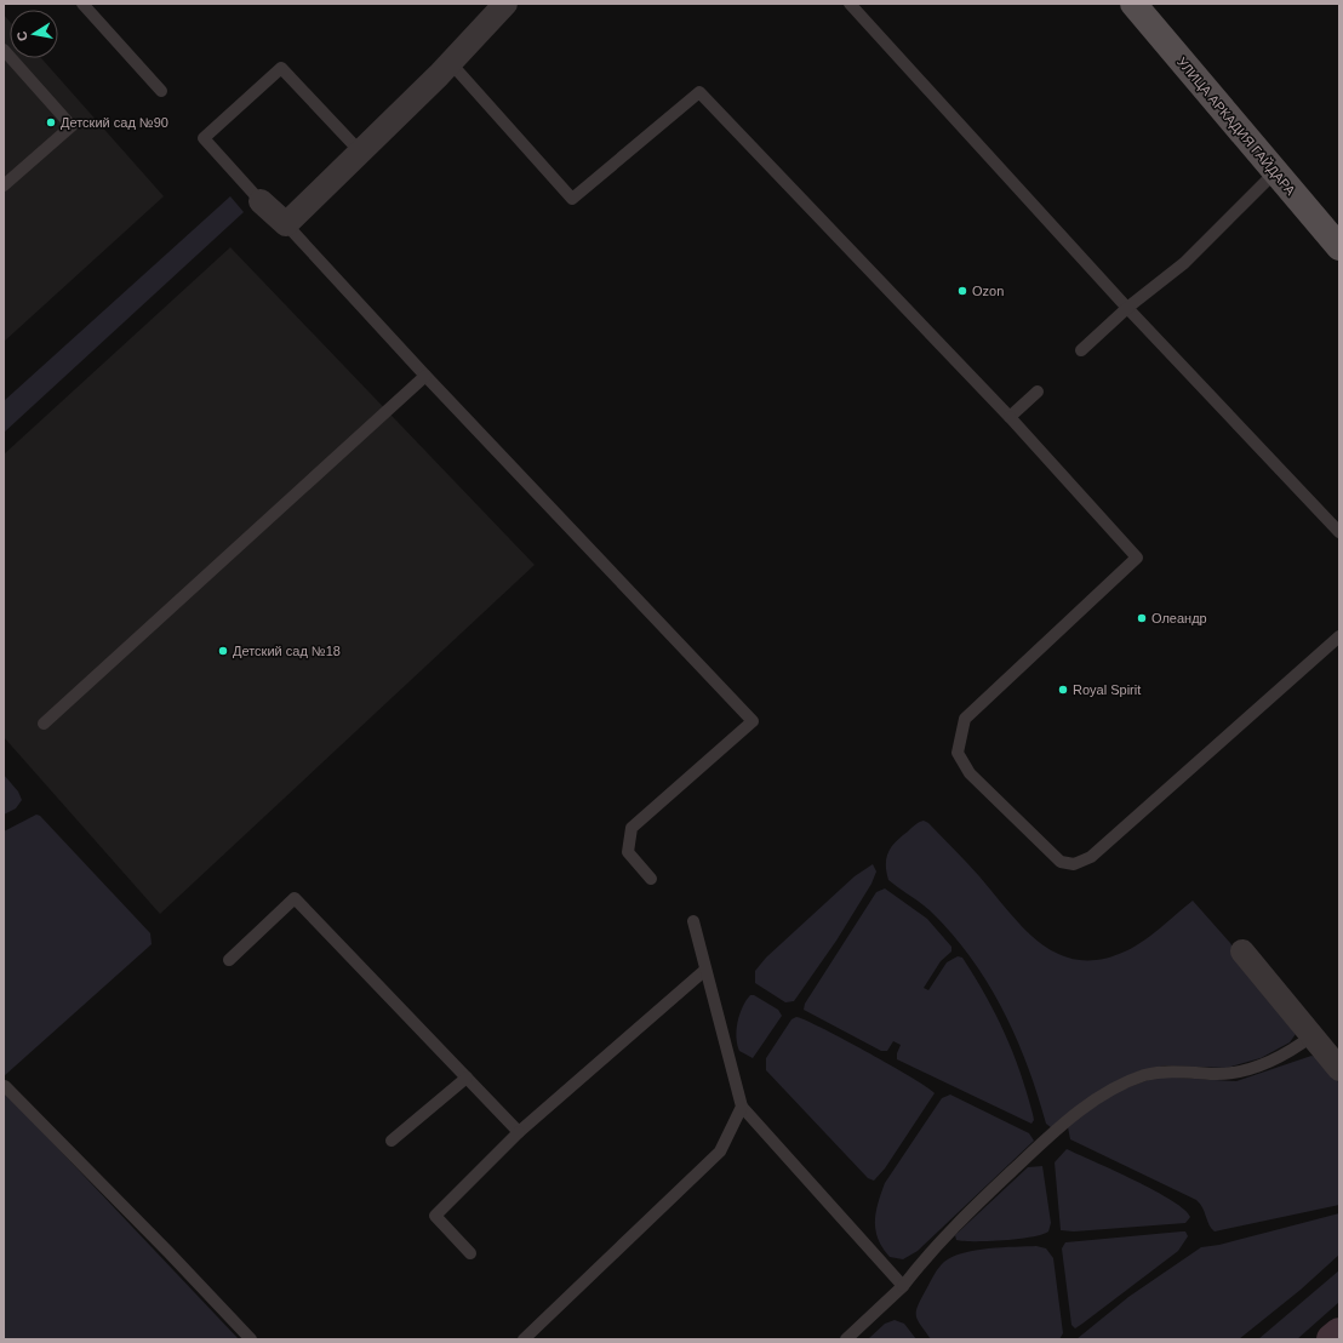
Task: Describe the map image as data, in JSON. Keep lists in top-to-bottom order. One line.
{"streets":{"main road":["УЛИЦА АРКАДИЯ ГАЙДАРА"]},"places":["Детский сад №90","Ozon","Олеандр","Детский сад №18","Royal Spirit"],"north":"left"}
